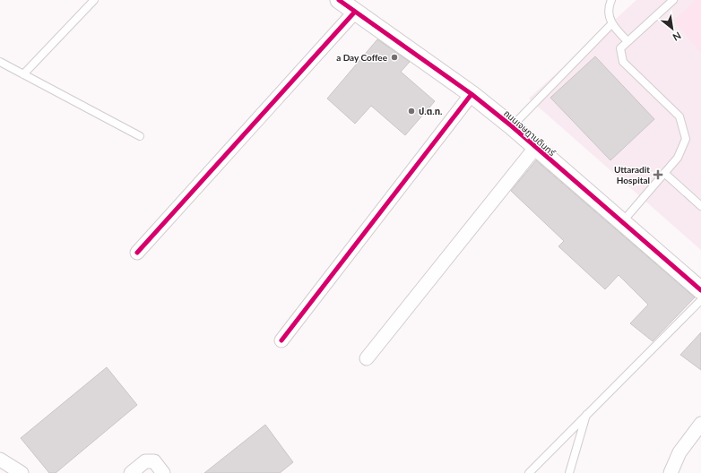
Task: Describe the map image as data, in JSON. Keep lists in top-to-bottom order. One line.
{"streets":{"street":["ถนนเจษฎาบดินทร์"]},"places":{"other":["a Day Coffee","ป.ต.ท."],"health":["Uttaradit Hospital"]},"north":"bottom right"}
